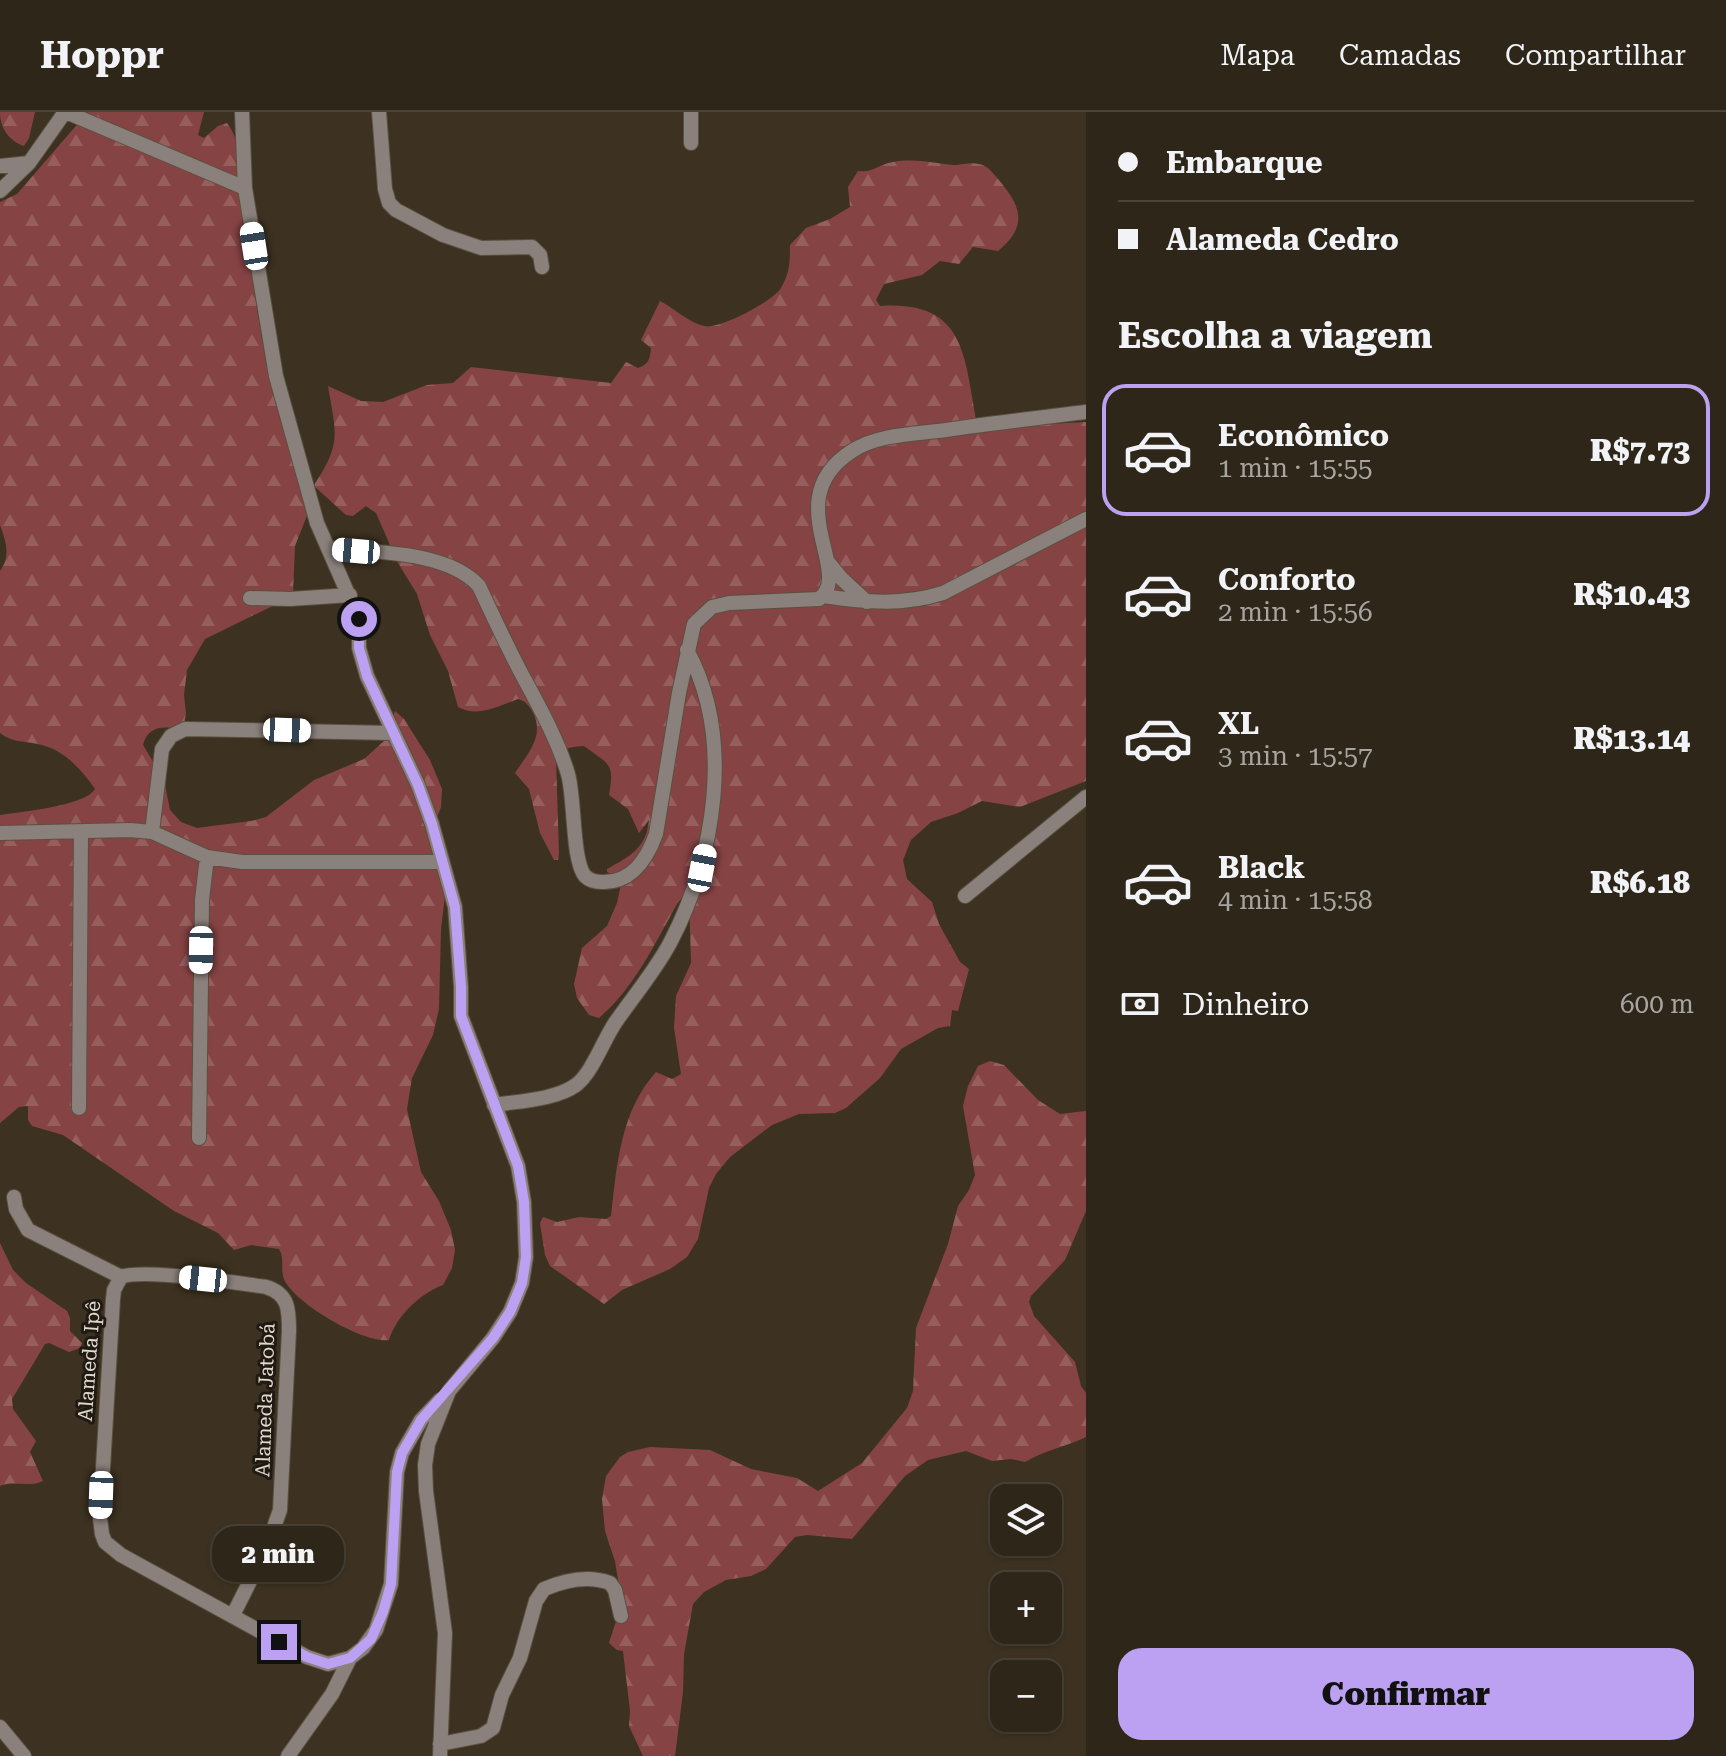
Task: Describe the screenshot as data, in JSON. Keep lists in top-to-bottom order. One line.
{"streets":{"street":["Alameda Ipê","Alameda Jatobá"]},"crossings":[["Alameda Ipê","Alameda Jatobá"]],"page":{"header":"Hoppr","nav":["Mapa","Camadas","Compartilhar"],"banner":["Embarque","Alameda Cedro"],"heading":"Escolha a viagem","list":[{"name":"Econômico","note":"1 min · 15:55","value":"R$7.73"},{"name":"Conforto","note":"2 min · 15:56","value":"R$10.43"},{"name":"XL","note":"3 min · 15:57","value":"R$13.14"},{"name":"Black","note":"4 min · 15:58","value":"R$6.18"}],"pay":["Dinheiro","600 m"],"map_buttons":["+","−"],"bubble":"2 min","buttons":"Confirmar"}}
